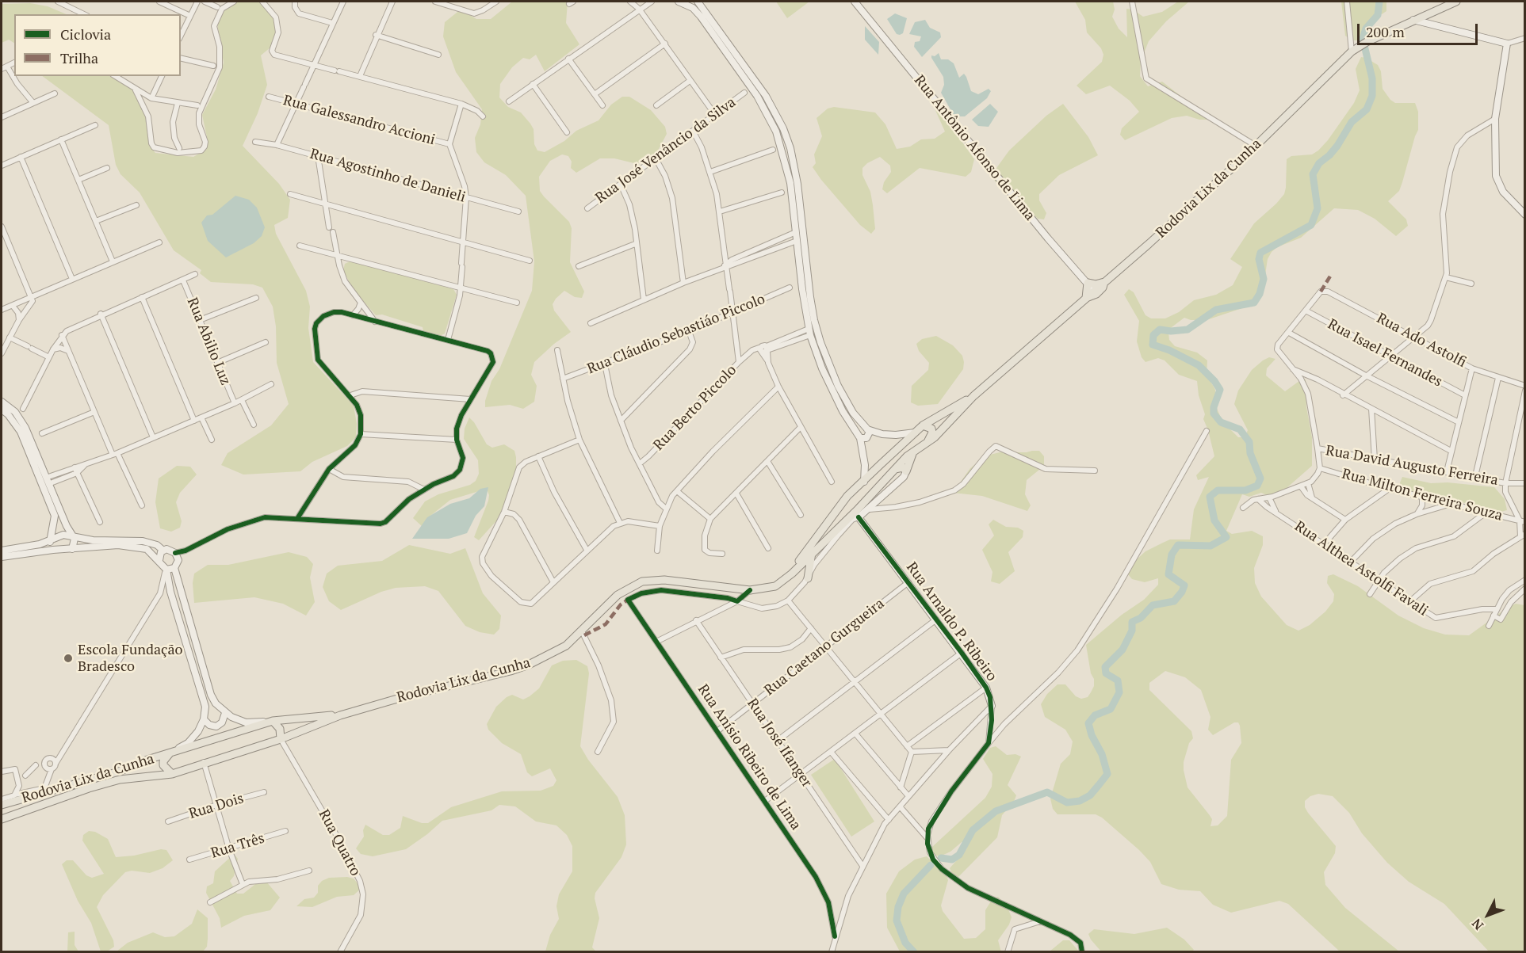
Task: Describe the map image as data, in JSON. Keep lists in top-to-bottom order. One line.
{"streets":{"main road":["Rua Antônio Afonso de Lima","Rodovia Lix da Cunha","Rua Arnaldo P. Ribeiro"],"street":["Rua Galessandro Accioni","Rua José Venâncio da Silva","Rua Agostinho de Danieli","Rua Cláudio Sebastiáo Piccolo","Rua Ado Astolfi","Rua Abilio Luz","Rua Isael Fernandes","Rua Berto Piccolo","Rua David Augusto Ferreira","Rua Milton Ferreira Souza","Rua Althea Astolfi Favali","Rua Caetano Gurgueira","Rua José Ifanger","Rua Anísio Ribeiro de Lima","Rua Dois","Rua Quatro","Rua Três"]},"crossings":[["Rua Antônio Afonso de Lima","Rodovia Lix da Cunha"],["Rodovia Lix da Cunha","Rua Quatro"],["Rua Ado Astolfi","Rua Isael Fernandes"],["Rua Arnaldo P. Ribeiro","Rua Caetano Gurgueira"],["Rua Caetano Gurgueira","Rua José Ifanger"],["Rua Caetano Gurgueira","Rua Anísio Ribeiro de Lima"]],"places":["Escola Fundação Bradesco"],"legend":["Ciclovia","Trilha"],"scale_bar":"200 m","north":"bottom left"}
